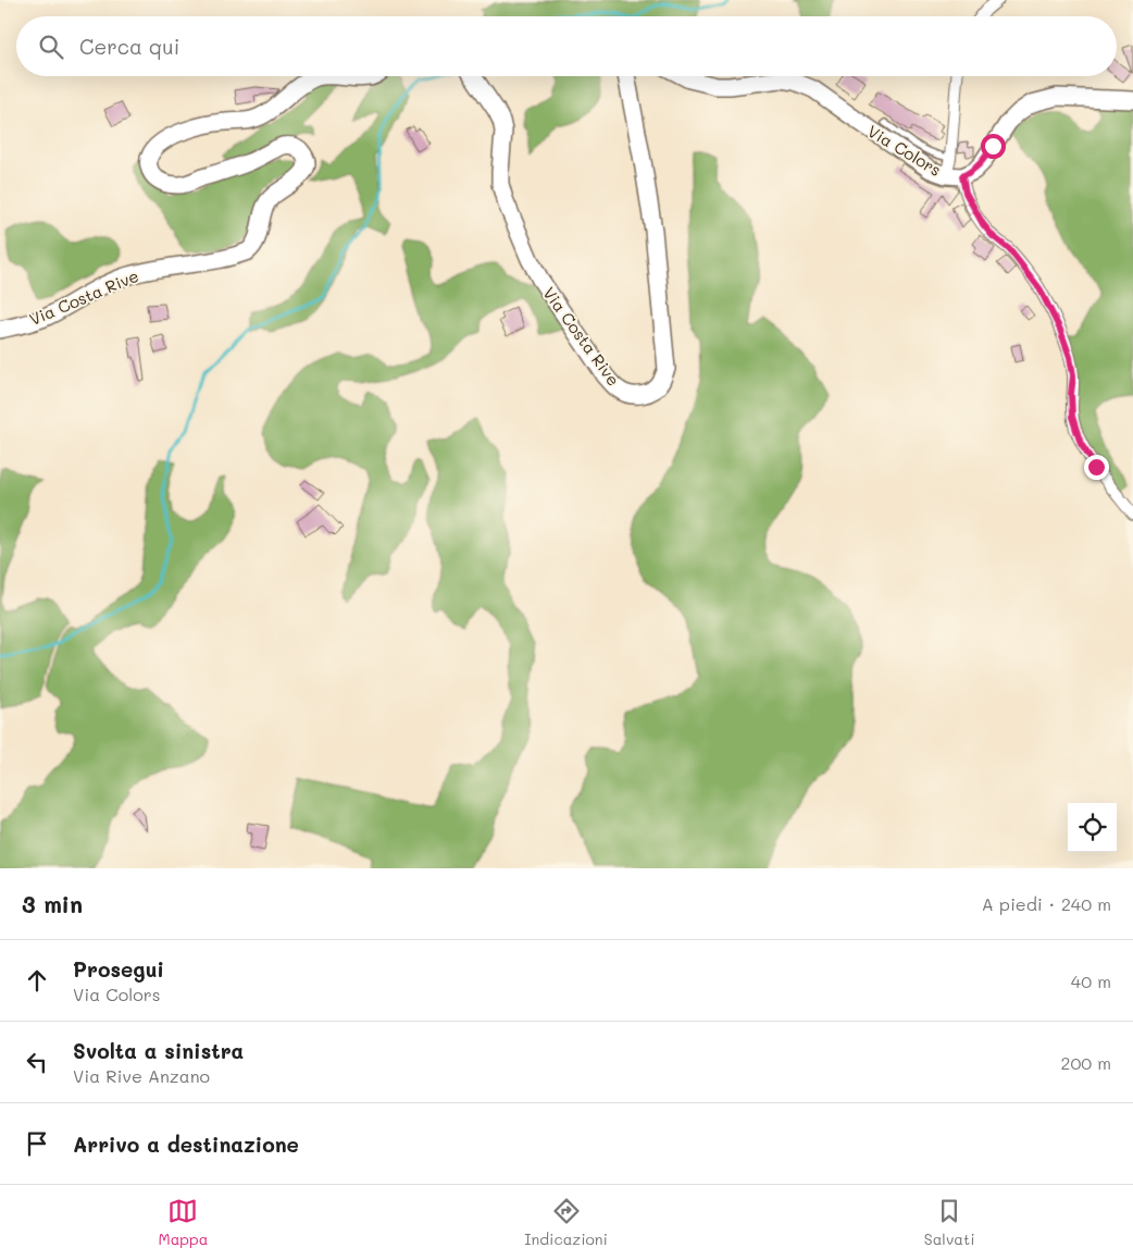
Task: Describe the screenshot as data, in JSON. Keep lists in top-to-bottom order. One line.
{"streets":{"street":["Via Colors","Via Costa Rive"]},"page":{"search":"Cerca qui","heading":["3 min","A piedi · 240 m"],"list":[["Prosegui","Via Colors","40 m"],["Svolta a sinistra","Via Rive Anzano","200 m"],"Arrivo a destinazione"],"nav":["Mappa","Indicazioni","Salvati"]}}
